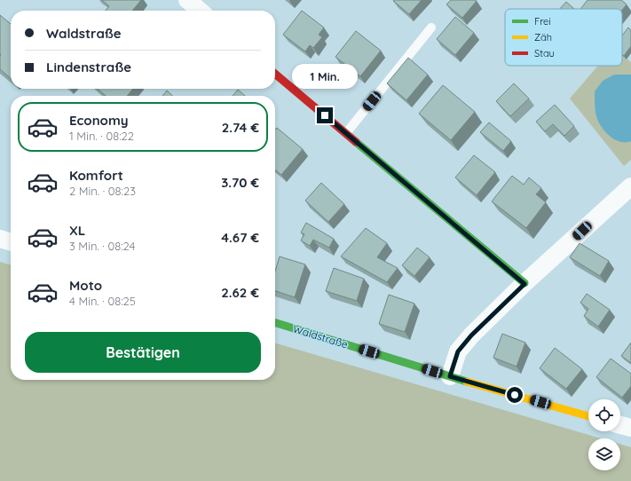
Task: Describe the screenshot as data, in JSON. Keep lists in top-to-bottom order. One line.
{"streets":{"street":["Waldstraße"]},"legend":["Frei","Zäh","Stau"],"page":{"banner":["Waldstraße","Lindenstraße"],"bubble":"1 Min.","list":[{"name":"Economy","note":"1 Min. · 08:22","value":"2.74 €"},{"name":"Komfort","note":"2 Min. · 08:23","value":"3.70 €"},{"name":"XL","note":"3 Min. · 08:24","value":"4.67 €"},{"name":"Moto","note":"4 Min. · 08:25","value":"2.62 €"}],"buttons":"Bestätigen"}}
